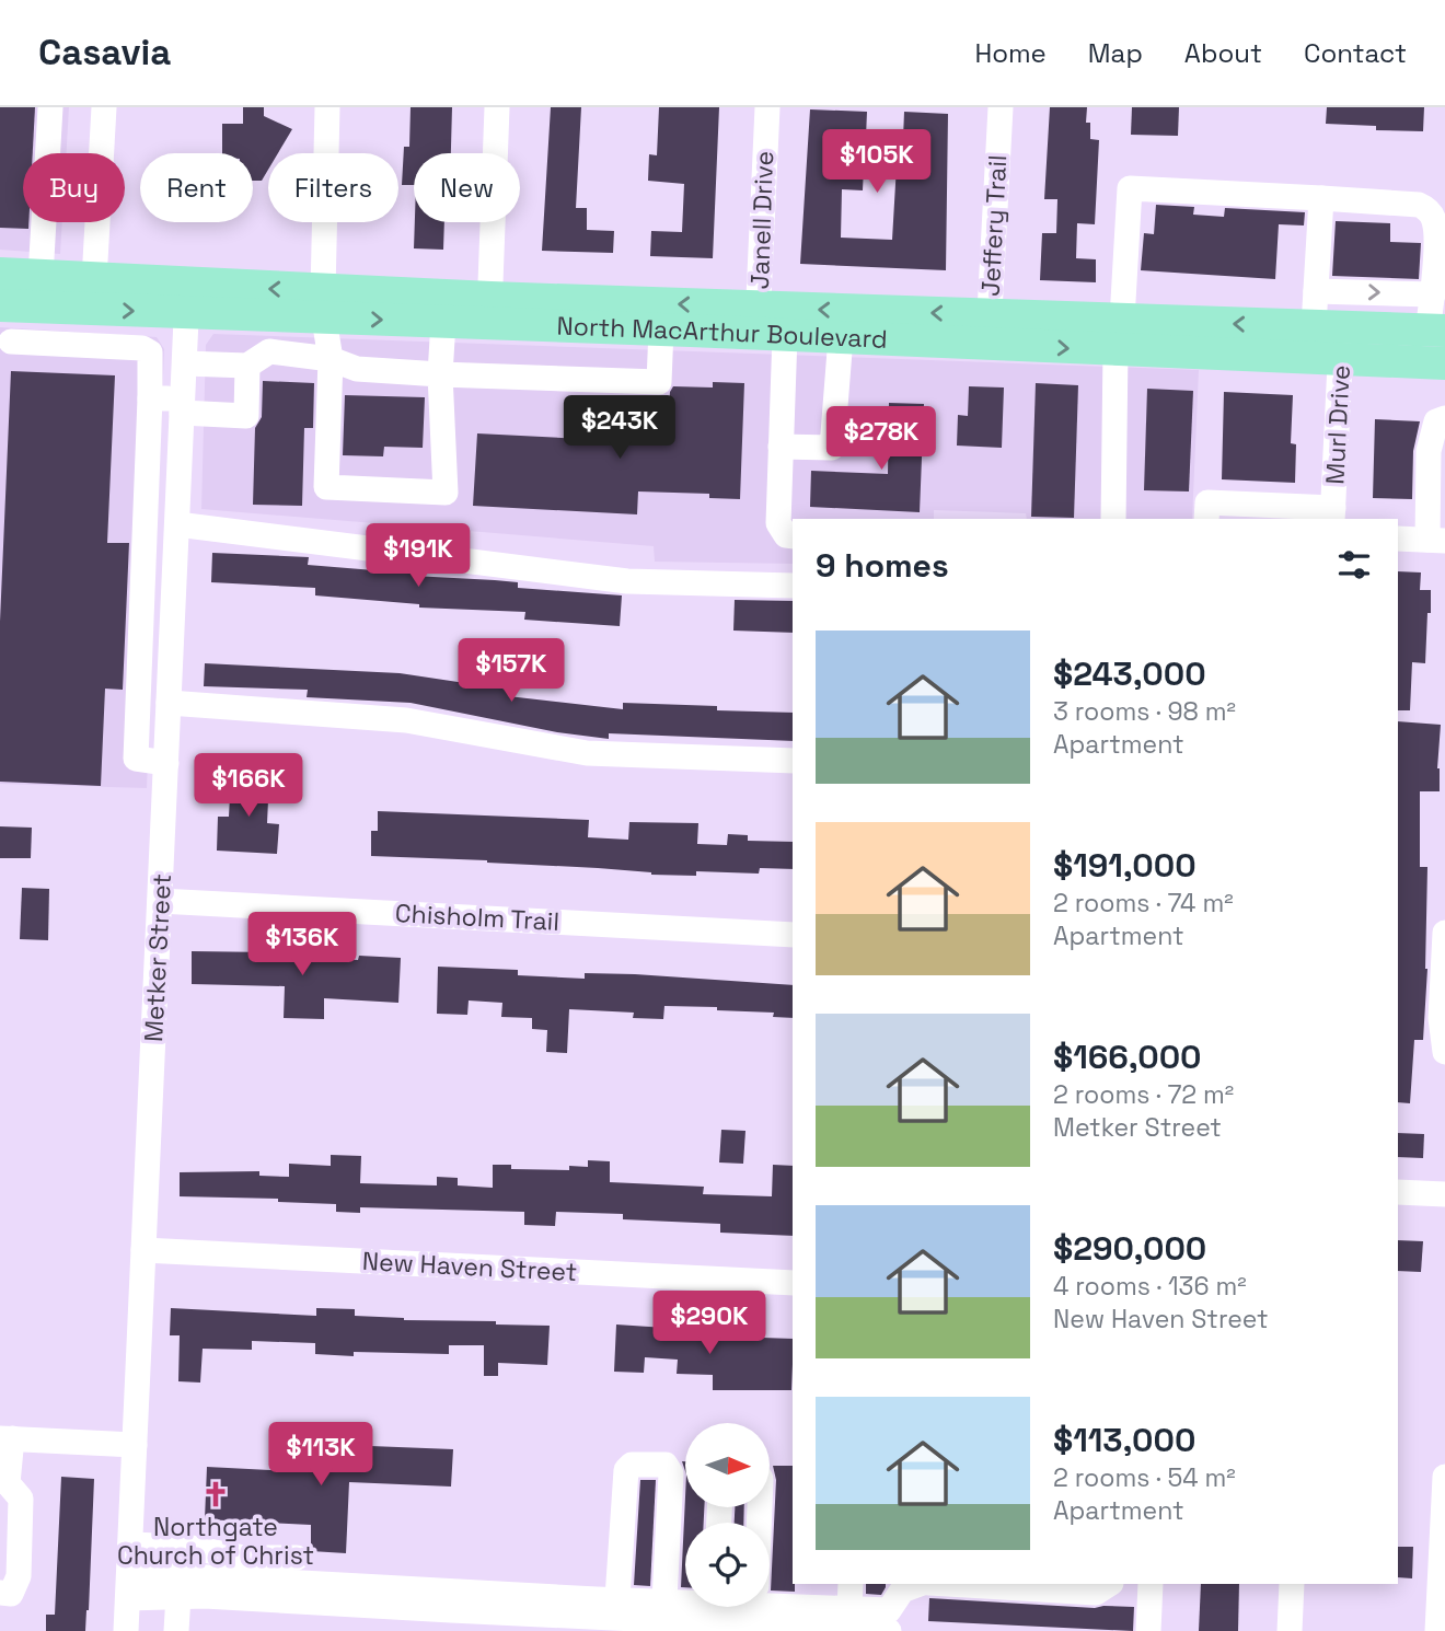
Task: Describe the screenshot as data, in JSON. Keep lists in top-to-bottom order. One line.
{"streets":{"main road":["North MacArthur Boulevard"],"street":["Janell Drive","Jeffery Trail","Murl Drive","Chisholm Trail","Metker Street","New Haven Street"]},"crossings":[["Janell Drive","North MacArthur Boulevard"],["Jeffery Trail","North MacArthur Boulevard"],["North MacArthur Boulevard","Murl Drive"],["North MacArthur Boulevard","Metker Street"],["Chisholm Trail","Metker Street"],["Metker Street","New Haven Street"]],"places":{"church":["Northgate Church of Christ"]},"north":"right","page":{"header":"Casavia","nav":["Home","Map","About","Contact"],"price":["$105K","$243K","$278K","$191K","$157K","$166K","$136K","$290K","$113K"],"chip":["Buy","Rent","Filters","New"],"heading":"9 homes","list":[{"name":"$243,000","note":"3 rooms · 98 m² · Apartment"},{"name":"$191,000","note":"2 rooms · 74 m² · Apartment"},{"name":"$166,000","note":"2 rooms · 72 m² · Metker Street"},{"name":"$290,000","note":"4 rooms · 136 m² · New Haven Street"},{"name":"$113,000","note":"2 rooms · 54 m² · Apartment"}]}}
